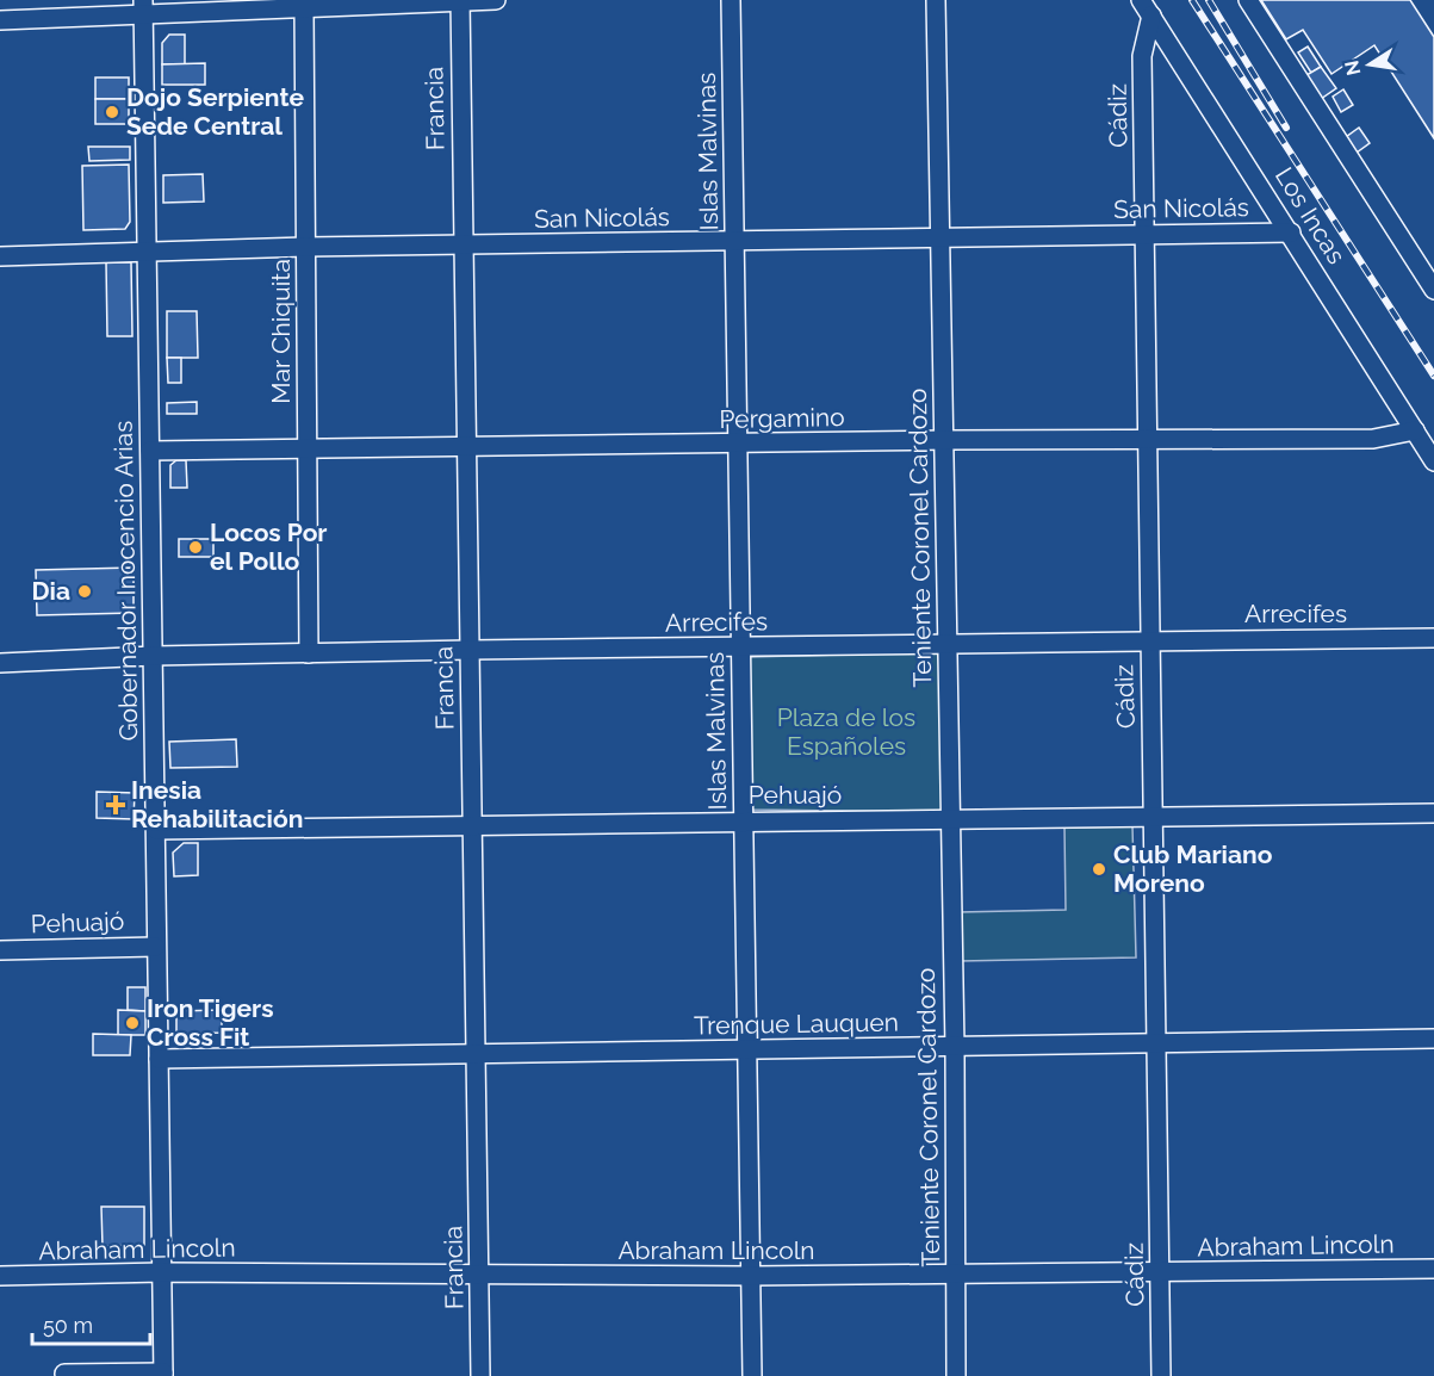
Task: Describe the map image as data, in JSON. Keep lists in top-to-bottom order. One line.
{"streets":{"street":["Francia","Cádiz","Islas Malvinas","San Nicolás","Los Incas","Mar Chiquita","Pergamino","Teniente Coronel Cardozo","Gobernador Inocencio Arias","Arrecifes","Pehuajó","Trenque Lauquen","Abraham Lincoln"]},"crossings":[["Francia","San Nicolás"],["Francia","Pergamino"],["Francia","Arrecifes"],["Francia","Pehuajó"],["Francia","Trenque Lauquen"],["Francia","Abraham Lincoln"],["Cádiz","San Nicolás"],["Cádiz","Los Incas"],["Cádiz","Pergamino"],["Cádiz","Arrecifes"],["Cádiz","Pehuajó"],["Cádiz","Trenque Lauquen"],["Cádiz","Abraham Lincoln"],["Islas Malvinas","San Nicolás"],["Islas Malvinas","Pergamino"],["Islas Malvinas","Arrecifes"],["Islas Malvinas","Pehuajó"],["Islas Malvinas","Trenque Lauquen"],["Islas Malvinas","Abraham Lincoln"],["San Nicolás","Los Incas"],["San Nicolás","Mar Chiquita"],["San Nicolás","Teniente Coronel Cardozo"],["San Nicolás","Gobernador Inocencio Arias"],["Los Incas","Pergamino"],["Mar Chiquita","Pergamino"],["Mar Chiquita","Arrecifes"],["Pergamino","Teniente Coronel Cardozo"],["Pergamino","Gobernador Inocencio Arias"],["Teniente Coronel Cardozo","Arrecifes"],["Teniente Coronel Cardozo","Pehuajó"],["Teniente Coronel Cardozo","Trenque Lauquen"],["Teniente Coronel Cardozo","Abraham Lincoln"],["Gobernador Inocencio Arias","Arrecifes"],["Gobernador Inocencio Arias","Pehuajó"],["Gobernador Inocencio Arias","Trenque Lauquen"],["Gobernador Inocencio Arias","Abraham Lincoln"]],"parks":["Plaza de los Españoles"],"places":{"other":["Dojo Serpiente Sede Central","Locos Por el Pollo","Dia","Club Mariano Moreno","Iron Tigers Cross Fit"],"health":["Inesia Rehabilitación"]},"scale_bar":"50 m","north":"left"}
